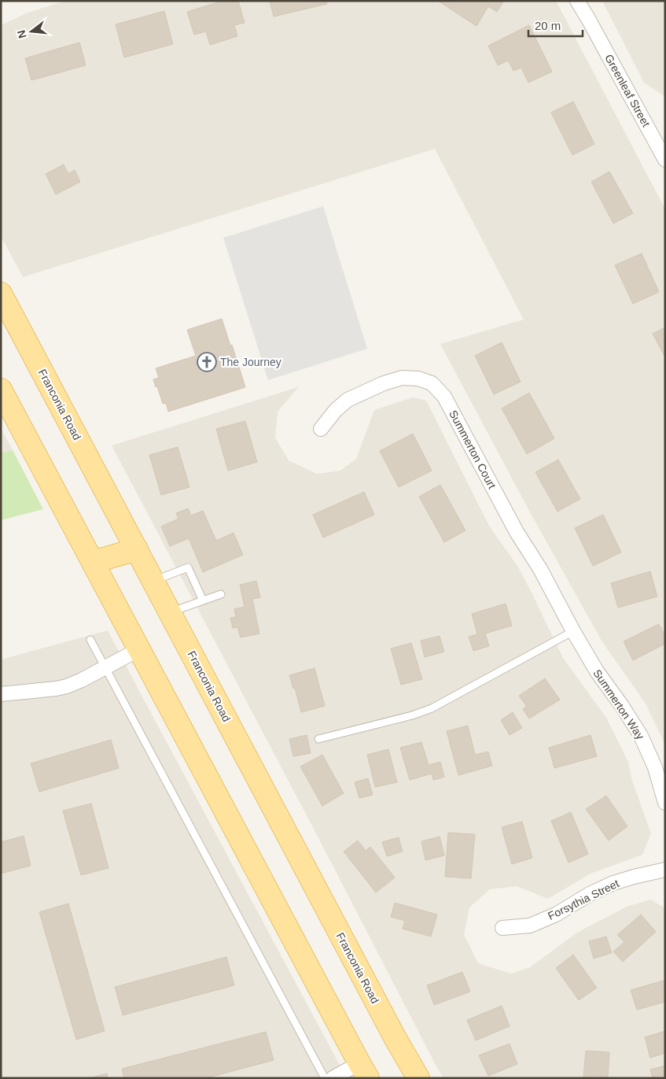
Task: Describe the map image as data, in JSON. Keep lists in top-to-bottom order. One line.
{"streets":{"main road":["Franconia Road"],"street":["Greenleaf Street","Summerton Court","Summerton Way","Forsythia Street"]},"crossings":[["Summerton Court","Summerton Way"]],"places":{"church":["The Journey"]},"scale_bar":"20 m","north":"left"}
